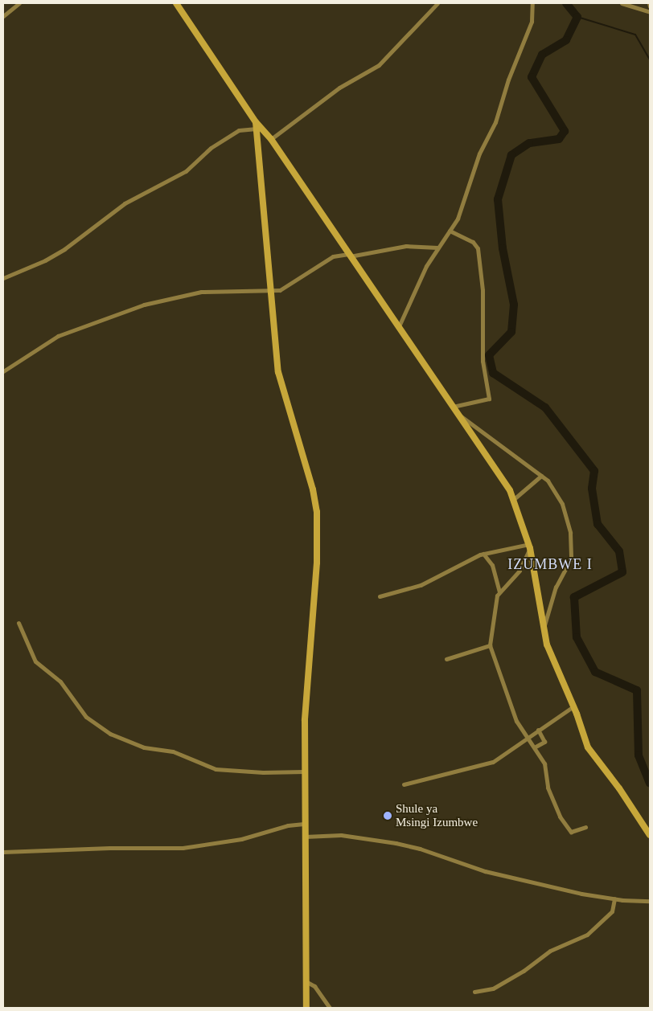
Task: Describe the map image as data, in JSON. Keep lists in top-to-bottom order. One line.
{"districts":["IZUMBWE I"],"places":["Shule ya Msingi Izumbwe"]}
